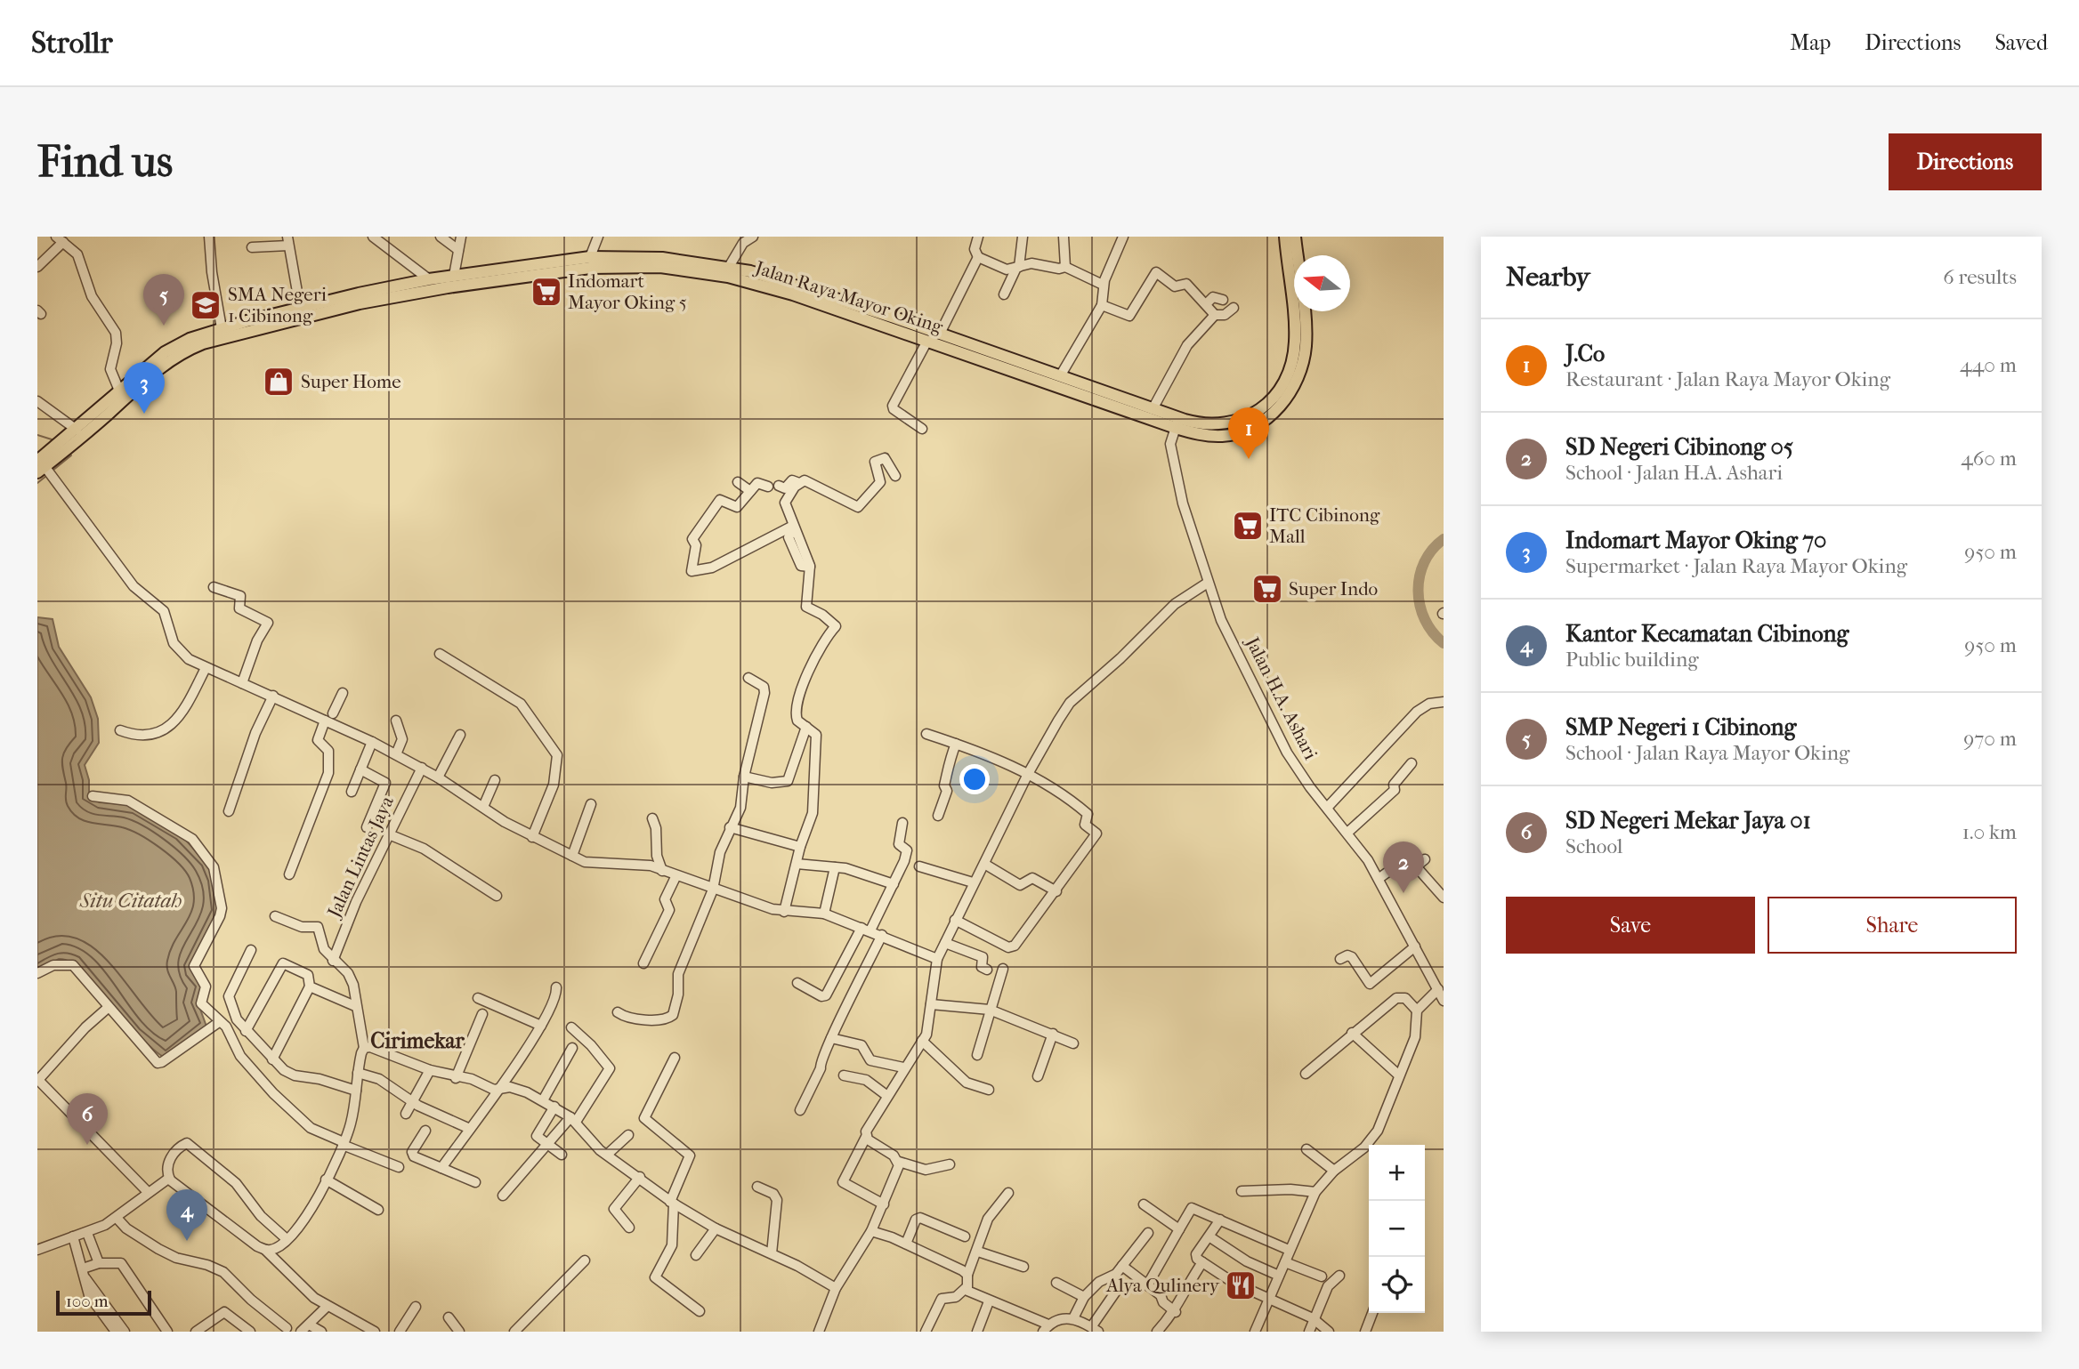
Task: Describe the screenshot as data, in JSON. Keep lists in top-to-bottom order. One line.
{"streets":{"main road":["Jalan Raya Mayor Oking"],"street":["Jalan H.A. Ashari","Jalan Lintas Jaya"]},"crossings":[["Jalan Raya Mayor Oking","Jalan H.A. Ashari"]],"districts":["Cirimekar"],"water":["Situ Citatah"],"places":{"supermarket":["Indomart Mayor Oking 5","ITC Cibinong Mall","Super Indo"],"school or university":["SMA Negeri 1 Cibinong"],"shop":["Super Home"],"restaurant":["Alya Qulinery"]},"scale_bar":"100 m","north":"left","page":{"header":"Strollr","nav":["Map","Directions","Saved"],"buttons":["Directions",["Save","Share"]],"title":"Find us","heading":["Nearby","6 results"],"pins":["5","3","1","2","6","4"],"list":[{"mark":"1","name":"J.Co","note":"Restaurant · Jalan Raya Mayor Oking","value":"440 m"},{"mark":"2","name":"SD Negeri Cibinong 05","note":"School · Jalan H.A. Ashari","value":"460 m"},{"mark":"3","name":"Indomart Mayor Oking 70","note":"Supermarket · Jalan Raya Mayor Oking","value":"950 m"},{"mark":"4","name":"Kantor Kecamatan Cibinong","note":"Public building","value":"950 m"},{"mark":"5","name":"SMP Negeri 1 Cibinong","note":"School · Jalan Raya Mayor Oking","value":"970 m"},{"mark":"6","name":"SD Negeri Mekar Jaya 01","note":"School","value":"1.0 km"}],"map_buttons":["+","−"],"scale":"100 m"}}
